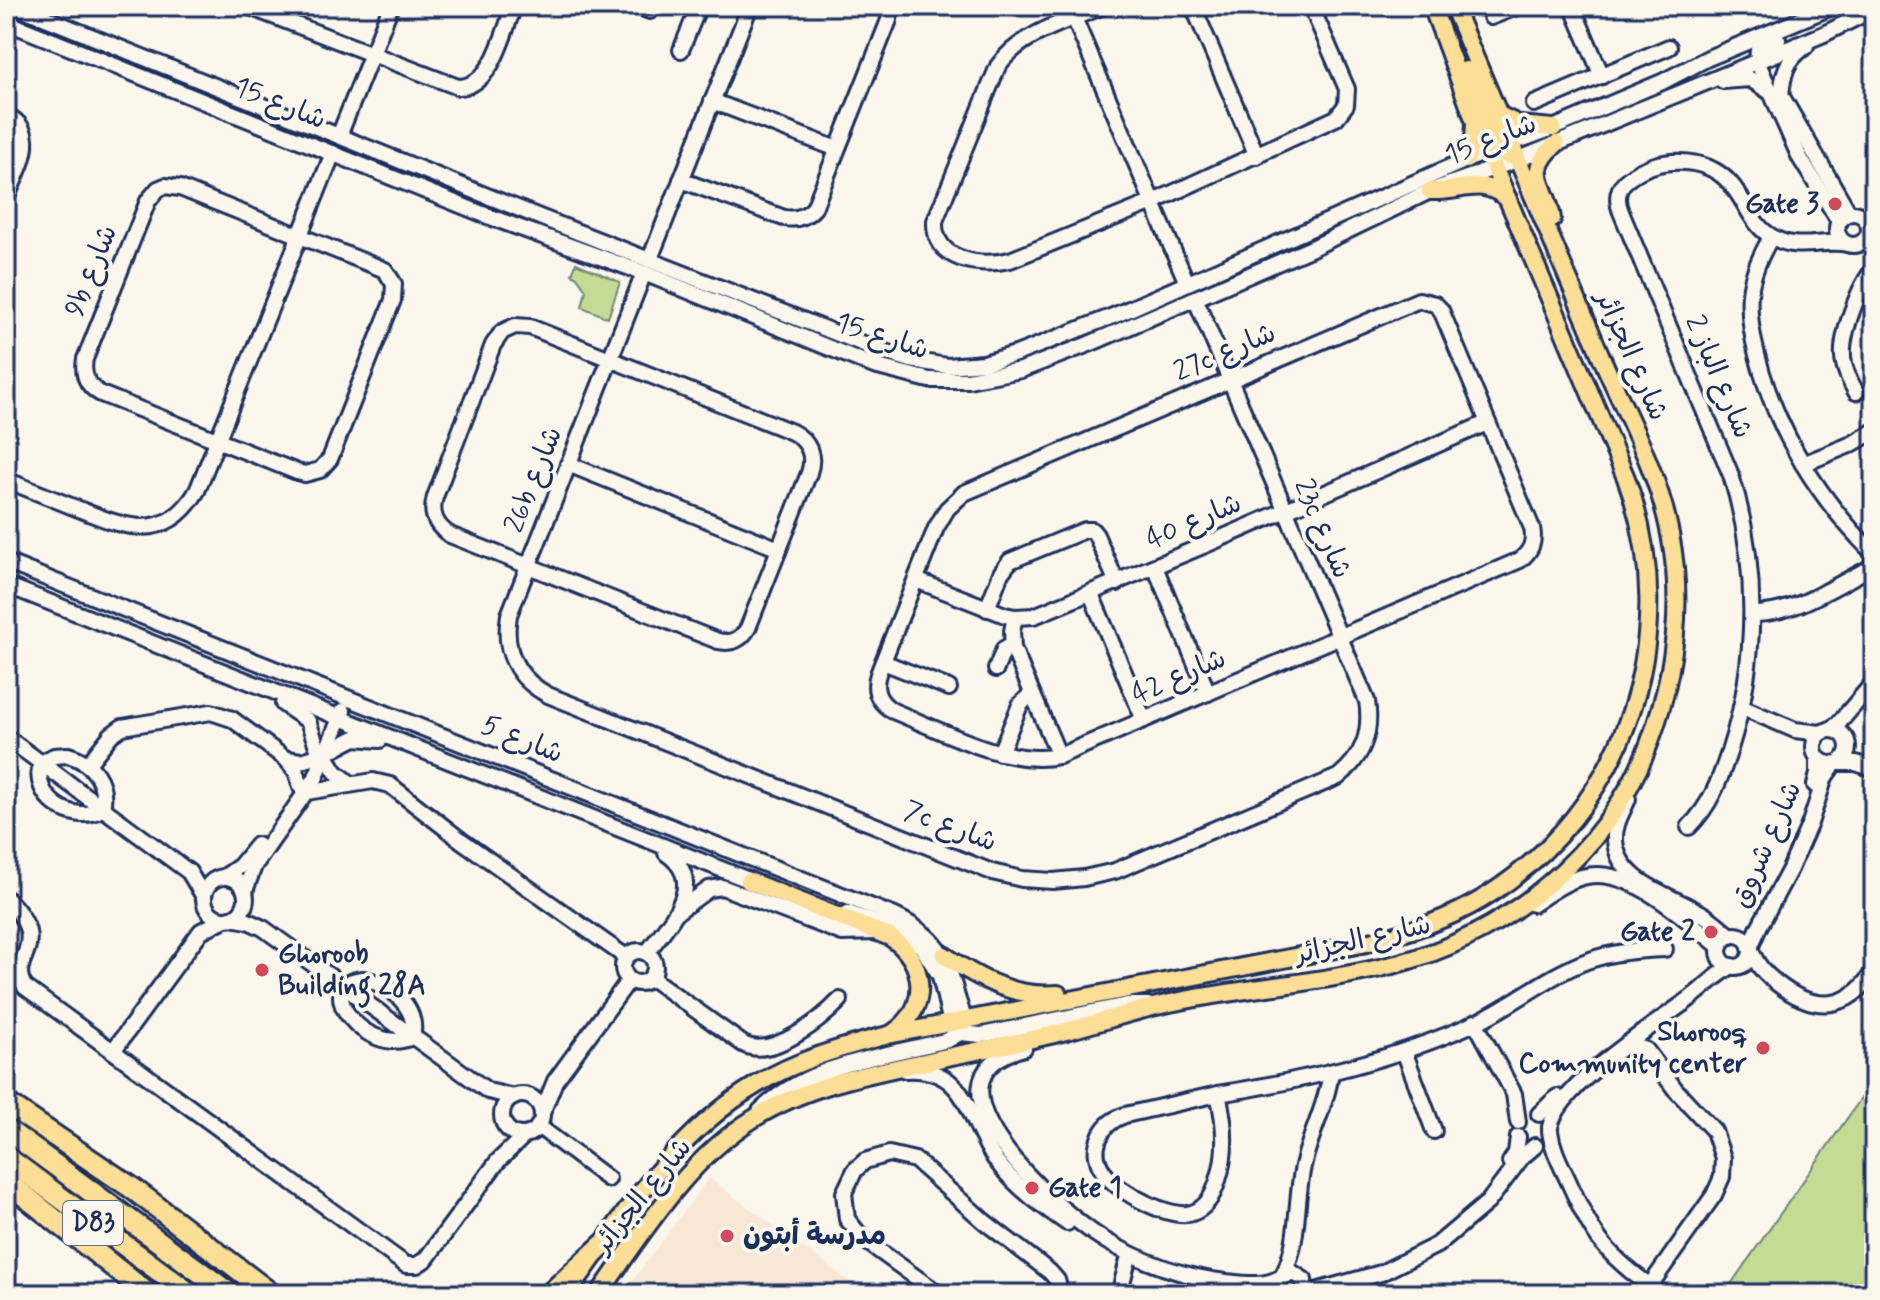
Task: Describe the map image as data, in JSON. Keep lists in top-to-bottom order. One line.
{"streets":{"highway":["D83"],"main road":["شارع الجزائر"],"street":["شارع 15","9b شارع","27c شارع","شارع الباز 2","26b شارع","شارع 40","23c شارع","شارع 42","شارع 5","7c شارع","شارع شروق"]},"crossings":[["شارع 15","شارع الجزائر"],["شارع 15","26b شارع"],["شارع 15","23c شارع"],["27c شارع","شارع 40"],["27c شارع","23c شارع"],["27c شارع","شارع 42"],["شارع الجزائر","شارع 5"],["26b شارع","7c شارع"],["شارع 40","23c شارع"],["23c شارع","شارع 42"],["23c شارع","7c شارع"]],"places":["Gate 3","Gate 2","Ghoroob Building 28A","Shorooq Community center","Gate 1","مدرسة أبتون"]}
